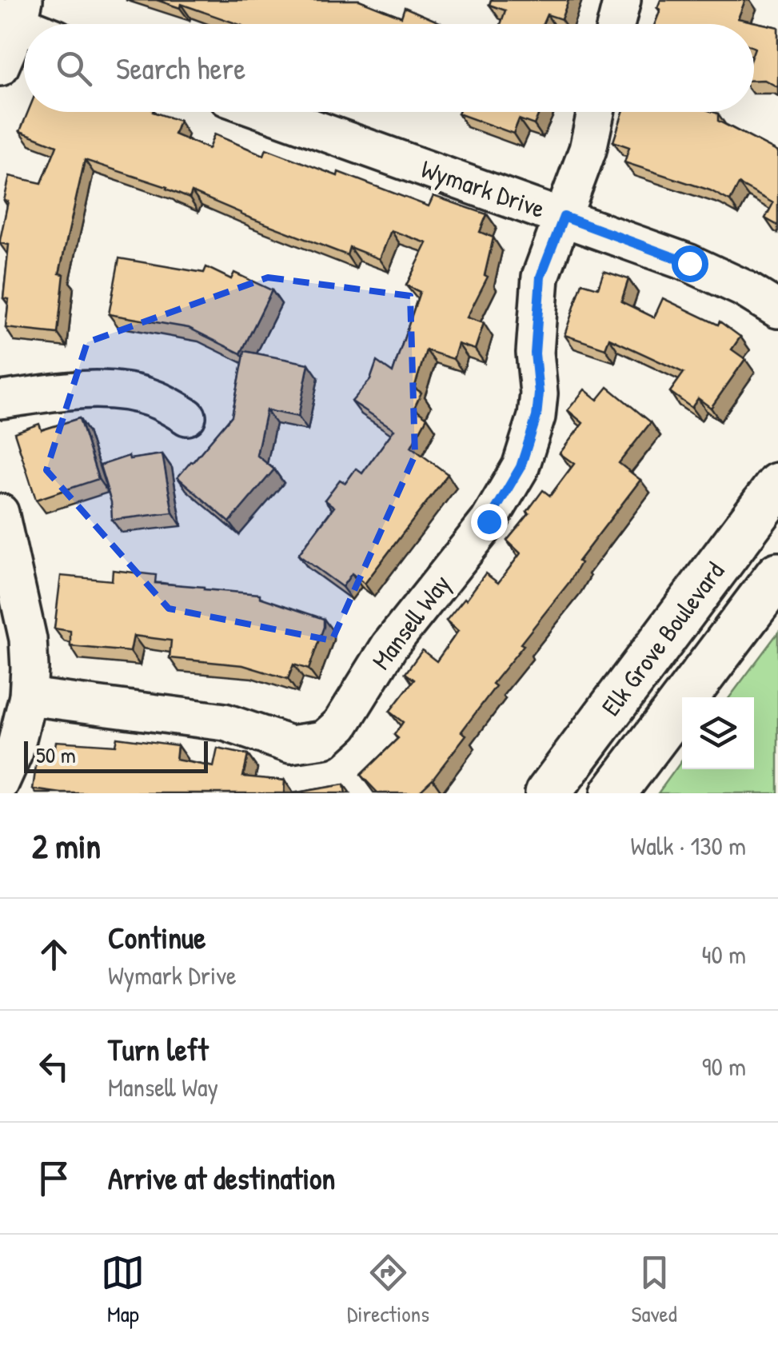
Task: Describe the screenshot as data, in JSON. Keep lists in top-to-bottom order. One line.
{"streets":{"main road":["Elk Grove Boulevard"],"street":["Wymark Drive","Mansell Way"]},"crossings":[["Wymark Drive","Mansell Way"]],"scale_bar":"50 m","page":{"search":"Search here","scale":"50 m","heading":["2 min","Walk · 130 m"],"list":[["Continue","Wymark Drive","40 m"],["Turn left","Mansell Way","90 m"],"Arrive at destination"],"nav":["Map","Directions","Saved"]}}
